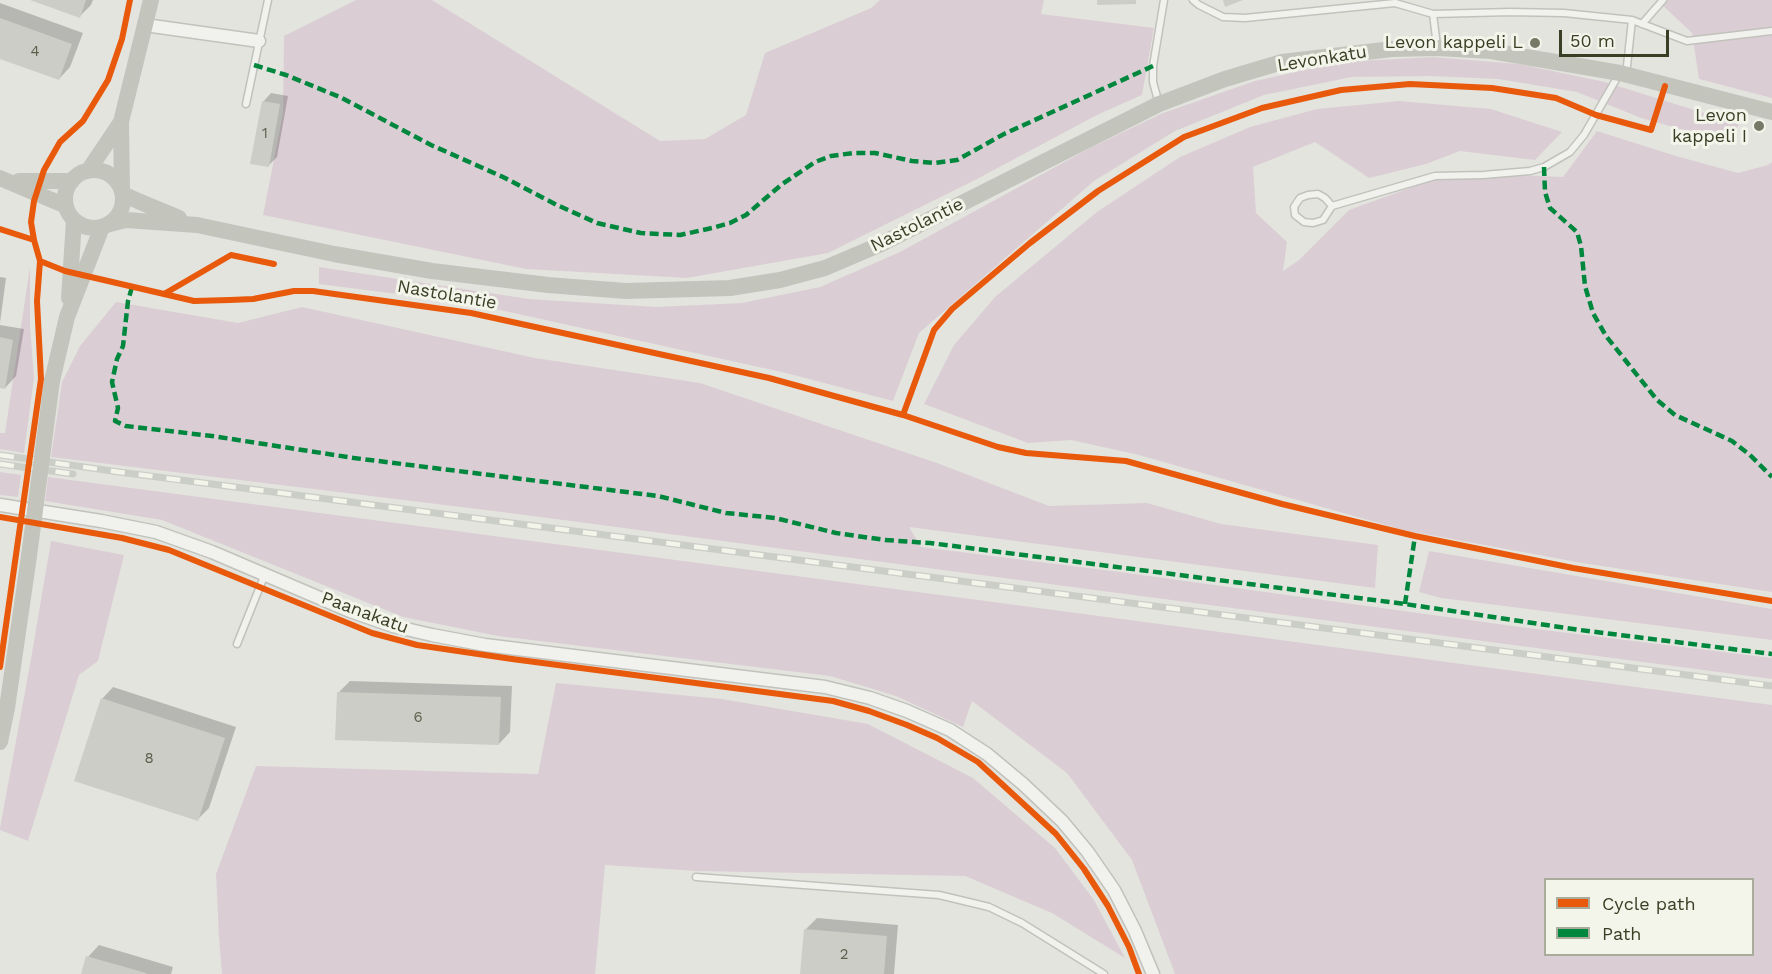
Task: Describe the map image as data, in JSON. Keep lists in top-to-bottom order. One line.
{"streets":{"main road":["Levonkatu","Nastolantie"],"street":["Paanakatu"]},"crossings":[["Levonkatu","Nastolantie"]],"places":["Levon kappeli L","Levon kappeli I"],"house_numbers":["4","1","6","8","2"],"legend":["Cycle path","Path"],"scale_bar":"50 m"}
